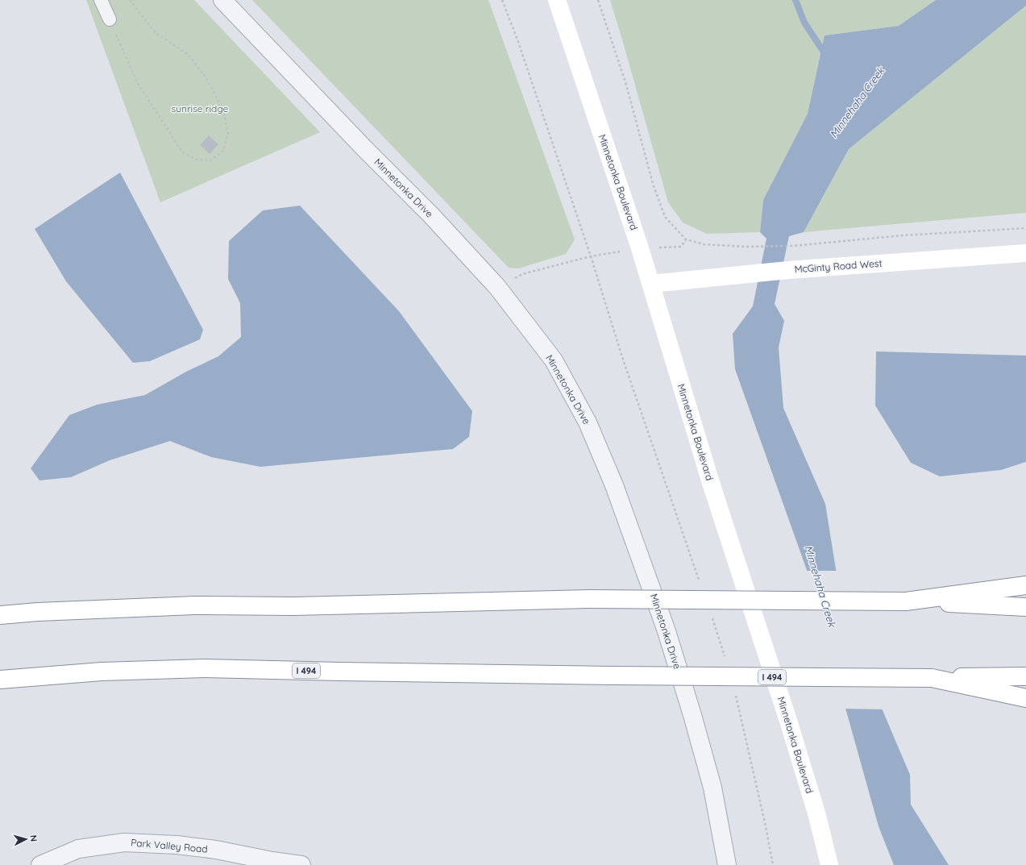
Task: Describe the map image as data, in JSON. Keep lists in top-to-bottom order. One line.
{"streets":{"main road":["Minnetonka Boulevard","McGinty Road West","I 494"],"street":["Minnetonka Drive","Park Valley Road"]},"crossings":[["Minnetonka Boulevard","McGinty Road West"]],"water":["Minnehaha Creek"],"parks":["sunrise ridge"],"north":"right"}
